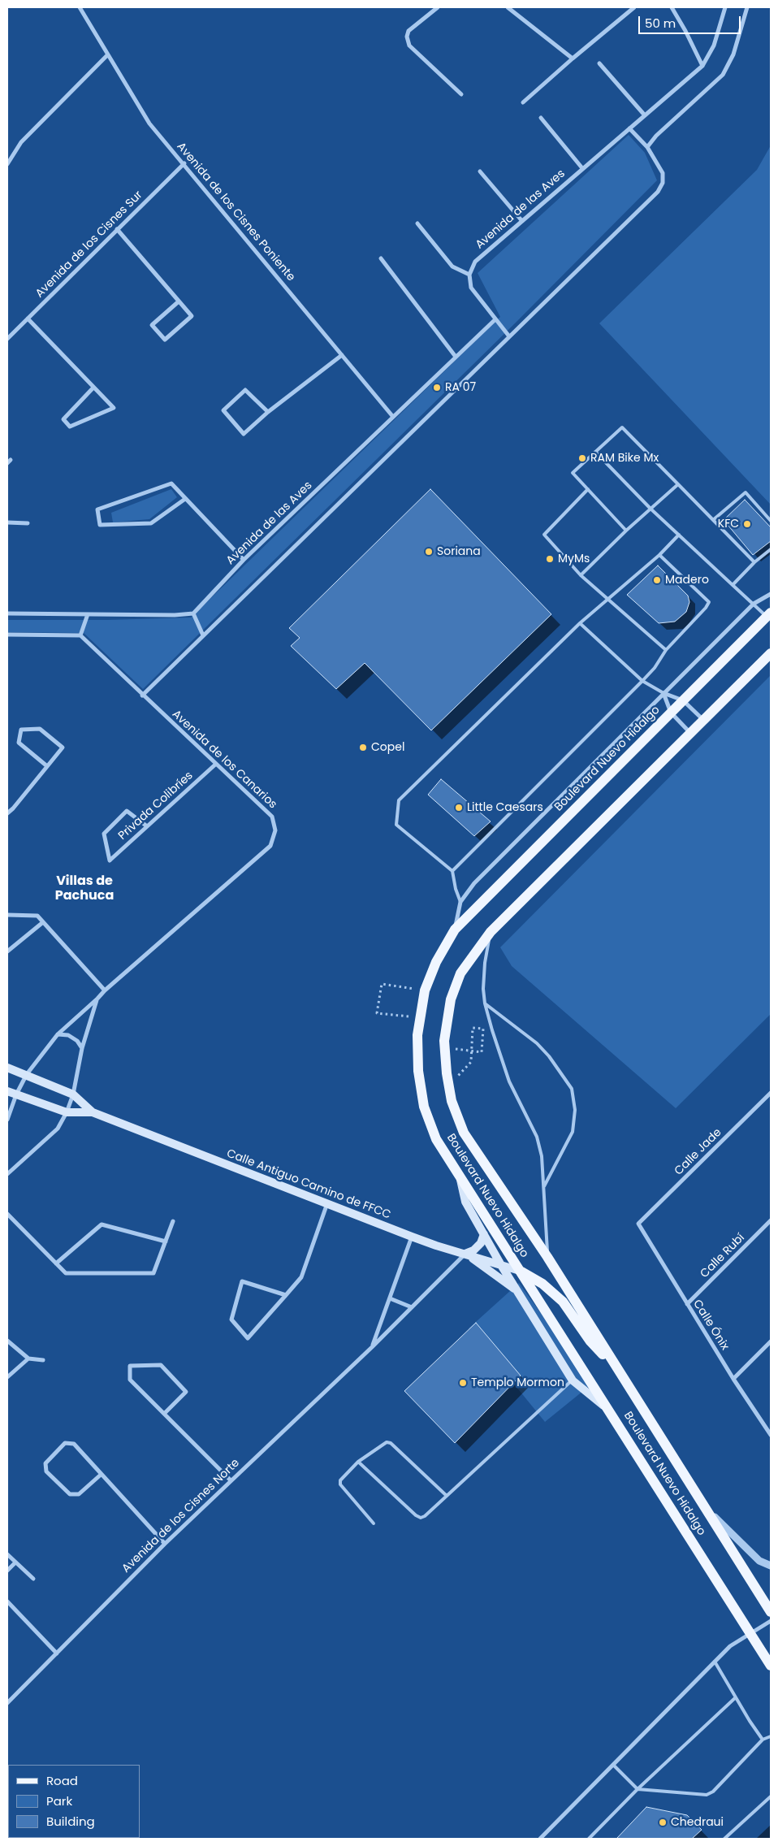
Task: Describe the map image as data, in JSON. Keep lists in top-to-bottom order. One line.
{"streets":{"main road":["Boulevard Nuevo Hidalgo","Calle Antiguo Camino de FFCC"],"street":["Avenida de las Aves","Avenida de los Cisnes Poniente","Avenida de los Cisnes Sur","Avenida de los Canarios","Privada Colibríes","Calle Jade","Calle Rubí","Calle Ónix","Avenida de los Cisnes Norte"]},"crossings":[["Avenida de las Aves","Avenida de los Cisnes Poniente"],["Avenida de los Cisnes Poniente","Avenida de los Cisnes Sur"],["Boulevard Nuevo Hidalgo","Calle Antiguo Camino de FFCC"],["Avenida de los Canarios","Privada Colibríes"],["Avenida de los Canarios","Calle Antiguo Camino de FFCC"],["Calle Jade","Calle Ónix"],["Calle Antiguo Camino de FFCC","Avenida de los Cisnes Norte"],["Calle Rubí","Calle Ónix"]],"districts":["Villas de Pachuca"],"places":["RA 07","RAM Bike Mx","KFC","Soriana","MyMs","Madero","Copel","Little Caesars","Templo Mormon","Chedraui"],"legend":["Road","Park","Building"],"scale_bar":"50 m"}
